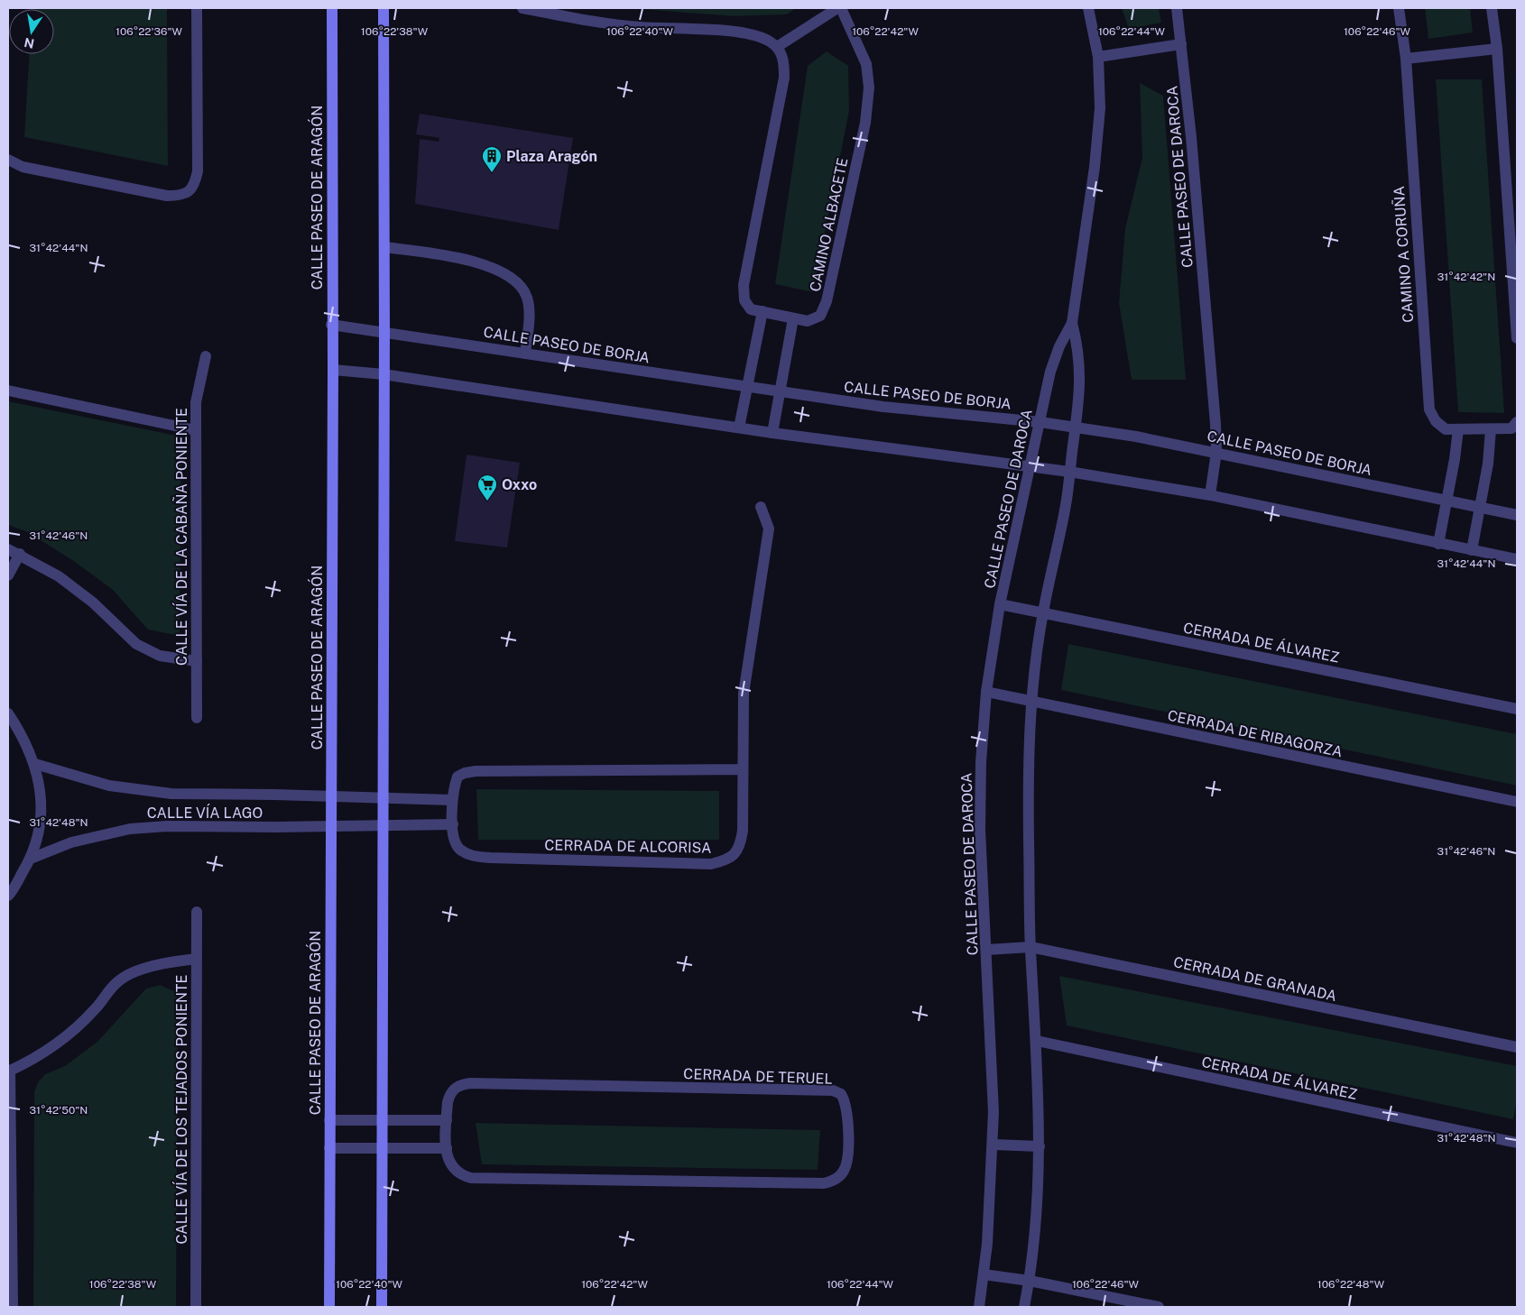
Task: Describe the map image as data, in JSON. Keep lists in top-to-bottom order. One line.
{"streets":{"street":["CALLE PASEO DE DAROCA","CALLE PASEO DE ARAGÓN","CAMINO ALBACETE","CAMINO A CORUÑA","CALLE PASEO DE BORJA","CALLE VÍA DE LA CABAÑA PONIENTE","CERRADA DE ÁLVAREZ","CERRADA DE RIBAGORZA","CALLE VÍA LAGO","CERRADA DE ALCORISA","CERRADA DE GRANADA","CERRADA DE TERUEL","CALLE VÍA DE LOS TEJADOS PONIENTE"]},"crossings":[["CALLE PASEO DE DAROCA","CALLE PASEO DE BORJA"],["CALLE PASEO DE DAROCA","CERRADA DE ÁLVAREZ"],["CALLE PASEO DE DAROCA","CERRADA DE RIBAGORZA"],["CALLE PASEO DE DAROCA","CERRADA DE GRANADA"],["CALLE PASEO DE ARAGÓN","CALLE PASEO DE BORJA"],["CALLE PASEO DE ARAGÓN","CALLE VÍA LAGO"]],"places":{"building":["Plaza Aragón"],"supermarket":["Oxxo"]},"north":"bottom","coordinates":["106°22'36\"W","106°22'38\"W","106°22'40\"W","106°22'42\"W","106°22'44\"W","106°22'46\"W","31°42'44\"N","31°42'42\"N","31°42'46\"N","31°42'48\"N","31°42'50\"N","106°22'48\"W"]}
